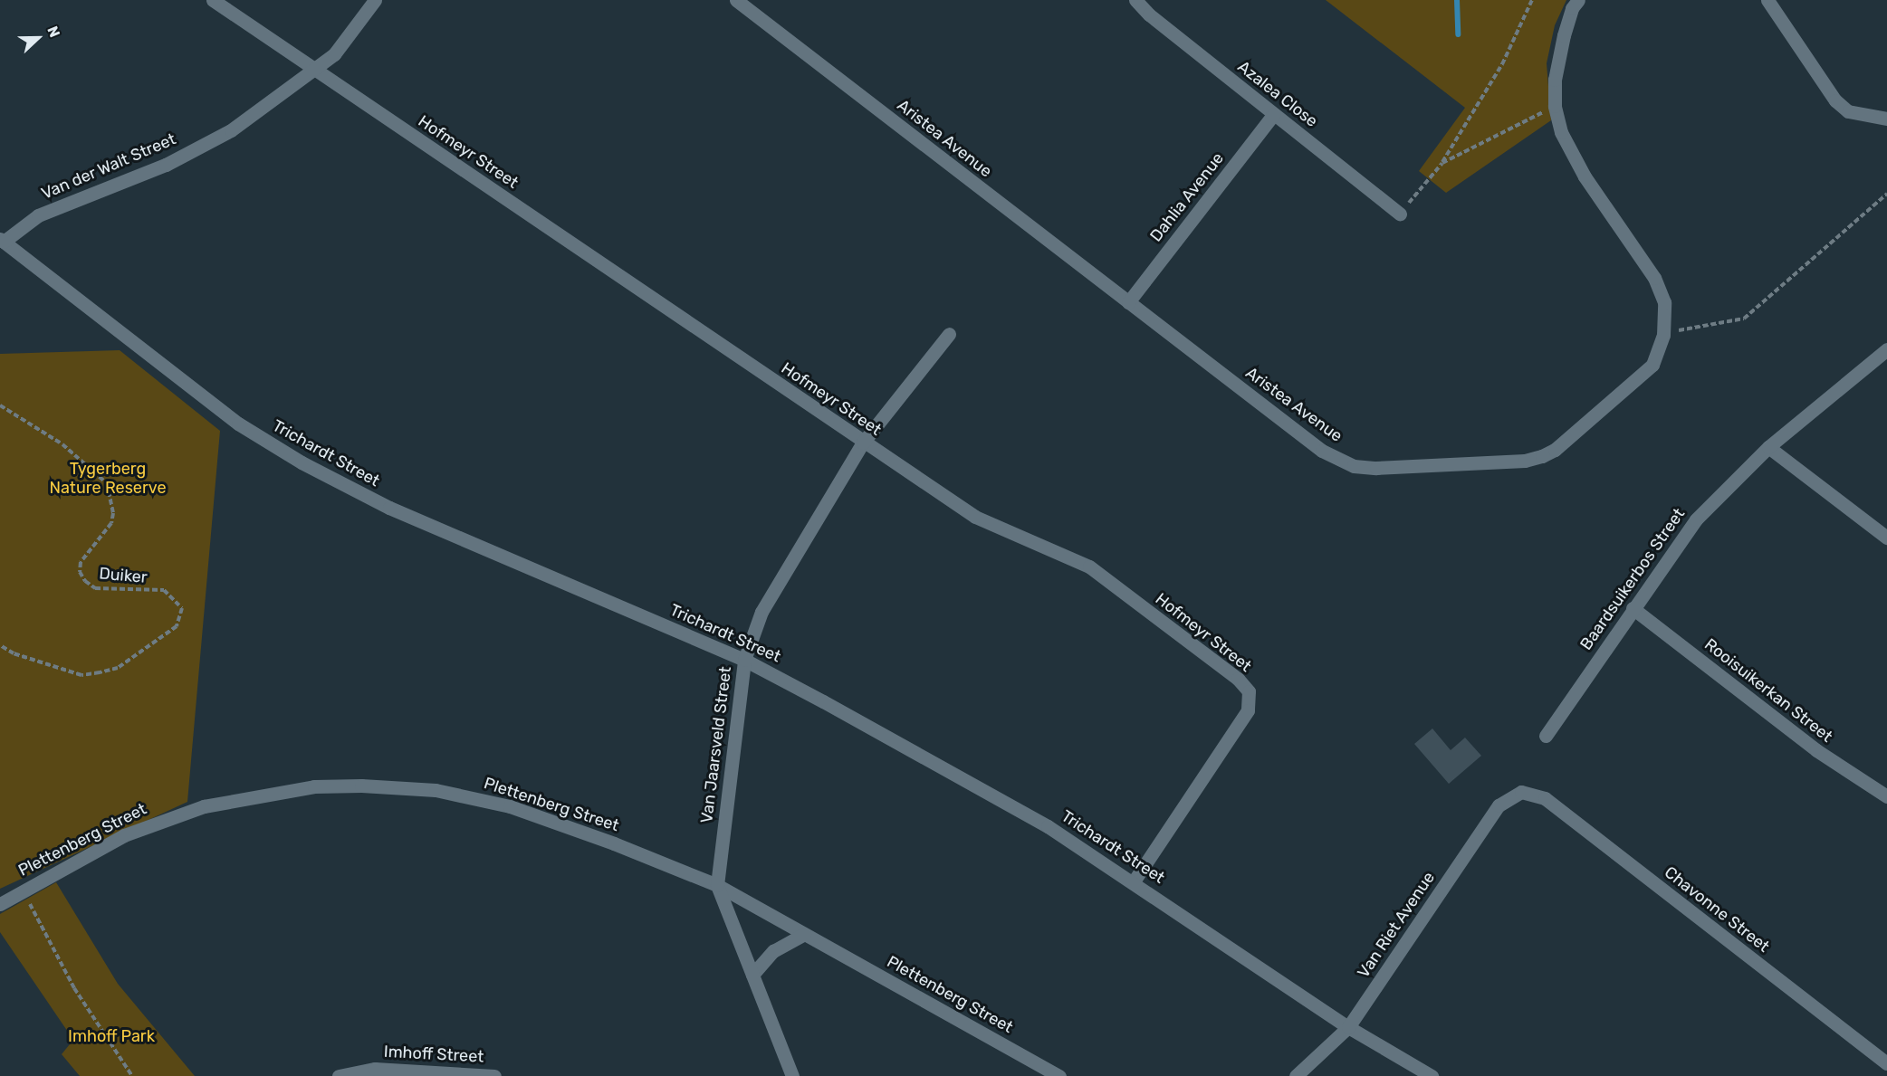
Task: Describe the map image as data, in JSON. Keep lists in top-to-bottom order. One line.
{"streets":{"street":["Azalea Close","Aristea Avenue","Hofmeyr Street","Van der Walt Street","Dahlia Avenue","Trichardt Street","Baardsuikerbos Street","Rooisuikerkan Street","Van Jaarsveld Street","Plettenberg Street","Chavonne Street","Van Riet Avenue","Imhoff Street"],"path":["Duiker"]},"crossings":[["Azalea Close","Dahlia Avenue"],["Aristea Avenue","Dahlia Avenue"],["Hofmeyr Street","Van der Walt Street"],["Hofmeyr Street","Trichardt Street"],["Hofmeyr Street","Van Jaarsveld Street"],["Van der Walt Street","Trichardt Street"],["Trichardt Street","Van Jaarsveld Street"],["Trichardt Street","Van Riet Avenue"],["Baardsuikerbos Street","Rooisuikerkan Street"],["Van Jaarsveld Street","Plettenberg Street"],["Chavonne Street","Van Riet Avenue"]],"parks":["Tygerberg Nature Reserve","Imhoff Park"],"north":"right"}
